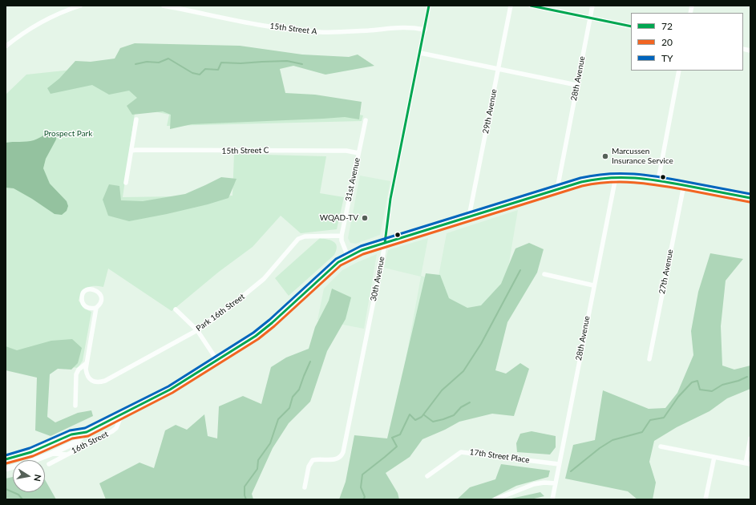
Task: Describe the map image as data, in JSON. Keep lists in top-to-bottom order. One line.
{"streets":{"street":["15th Street A","28th Avenue","29th Avenue","15th Street C","31st Avenue","27th Avenue","30th Avenue","Park 16th Street","16th Street","17th Street Place"]},"crossings":[["15th Street A","30th Avenue"],["28th Avenue","16th Street"],["28th Avenue","17th Street Place"],["29th Avenue","16th Street"],["15th Street C","31st Avenue"],["31st Avenue","Park 16th Street"],["31st Avenue","16th Street"],["27th Avenue","16th Street"],["30th Avenue","16th Street"]],"parks":["Prospect Park"],"places":["Marcussen Insurance Service","WQAD-TV"],"lines":["transit line 72","transit line TY","transit line 20"],"legend":["72","20","TY"],"north":"right"}
